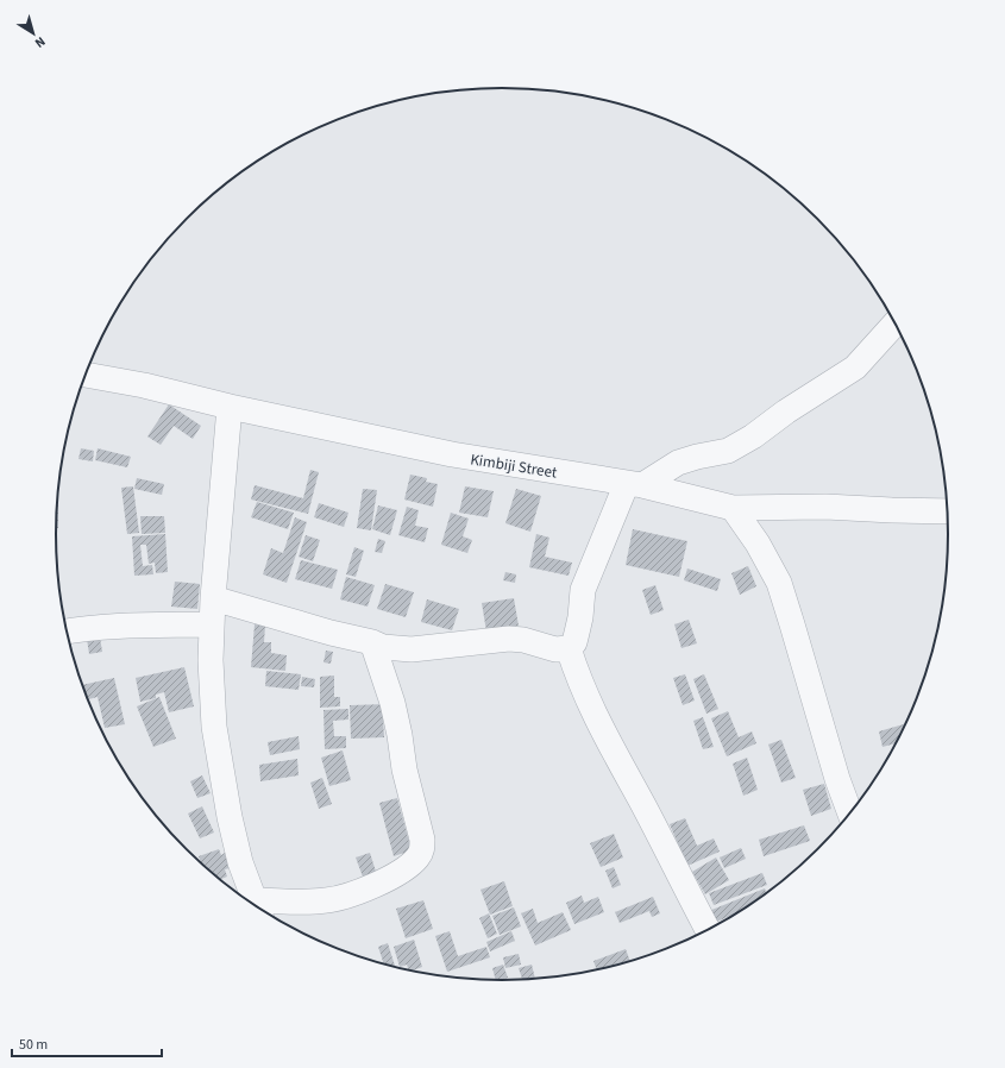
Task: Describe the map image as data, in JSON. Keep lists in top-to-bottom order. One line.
{"streets":{"street":["Kimbiji Street"]},"scale_bar":"50 m","north":"bottom right"}
